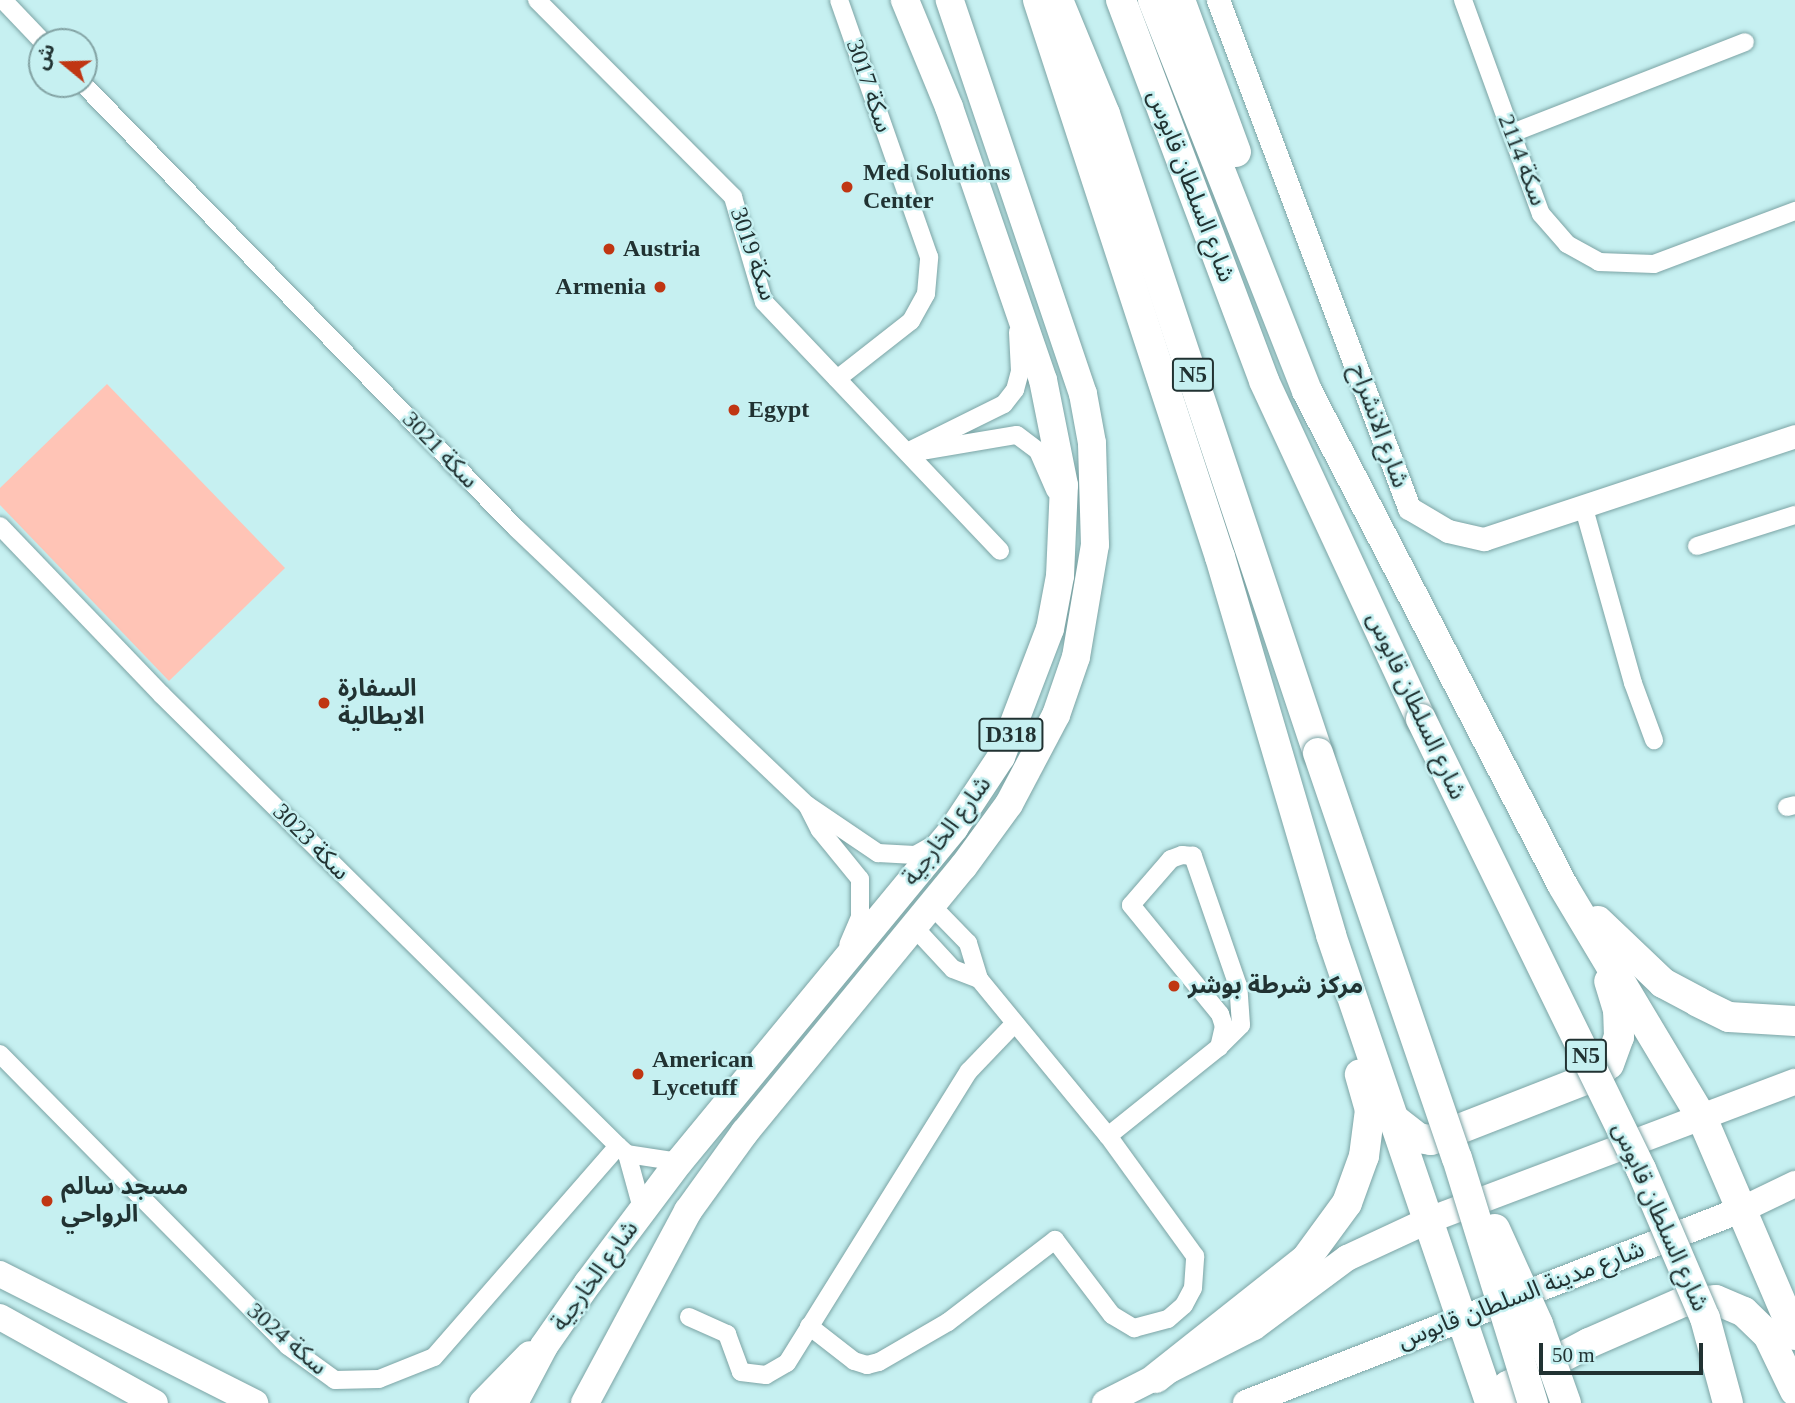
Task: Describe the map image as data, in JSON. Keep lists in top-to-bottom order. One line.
{"streets":{"highway":["شارع السلطان قابوس","N5"],"main road":["D318","شارع الخارجية","شارع مدينة السلطان قابوس"],"street":["سكة 3017","سكة 2114","سكة 3019","شارع الانشراح","سكة 3021","سكة 3023","سكة 3024"]},"crossings":[["سكة 3017","سكة 3019"],["سكة 3021","شارع الخارجية"],["شارع الخارجية","سكة 3023"],["سكة 3023","سكة 3024"]],"places":["Med Solutions Center","Austria","Armenia","Egypt","السفارة الايطالية","مركز شرطة بوشر","American Lycetuff","مسجد سالم الرواحي"],"scale_bar":"50 m","north":"left"}
